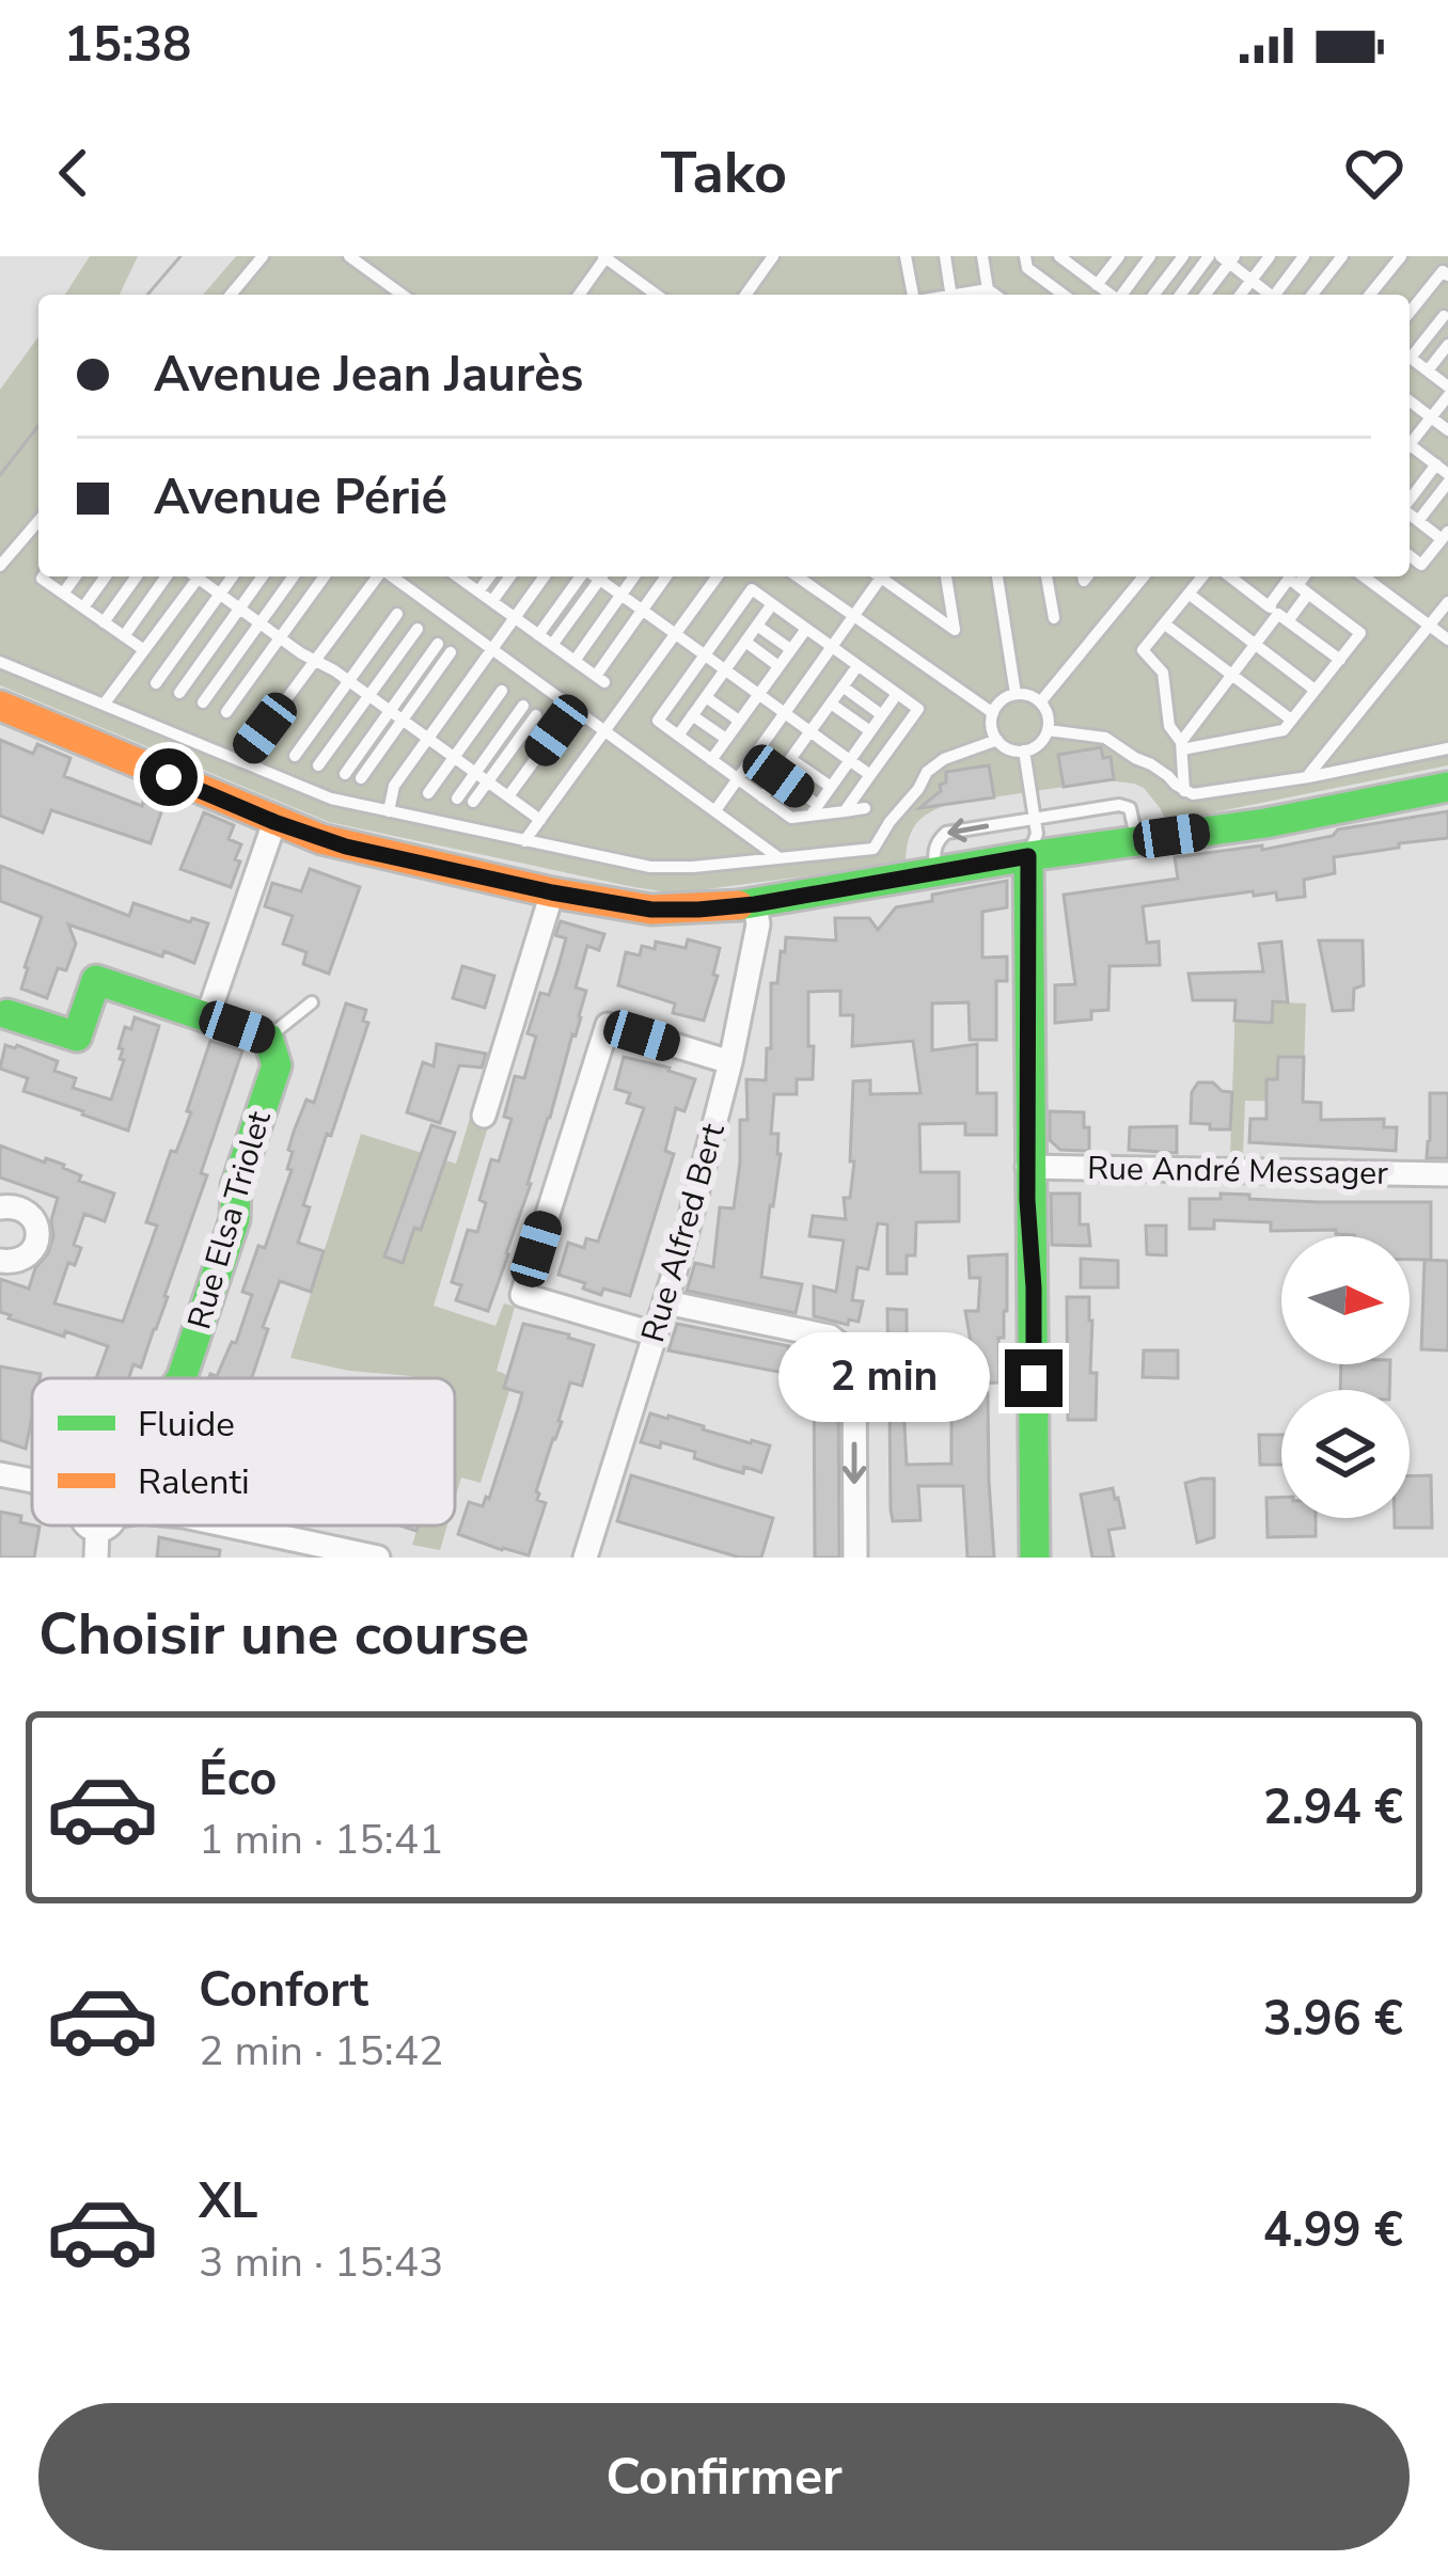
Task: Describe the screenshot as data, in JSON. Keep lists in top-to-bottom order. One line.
{"streets":{"street":["Rue André Messager","Rue Elsa Triolet","Rue Alfred Bert"]},"legend":["Fluide","Ralenti"],"north":"right","page":{"status":"15:38","header":"Tako","banner":["Avenue Jean Jaurès","Avenue Périé"],"bubble":"2 min","heading":"Choisir une course","list":[{"name":"Éco","note":"1 min · 15:41","value":"2.94 €"},{"name":"Confort","note":"2 min · 15:42","value":"3.96 €"},{"name":"XL","note":"3 min · 15:43","value":"4.99 €"}],"buttons":"Confirmer"}}
